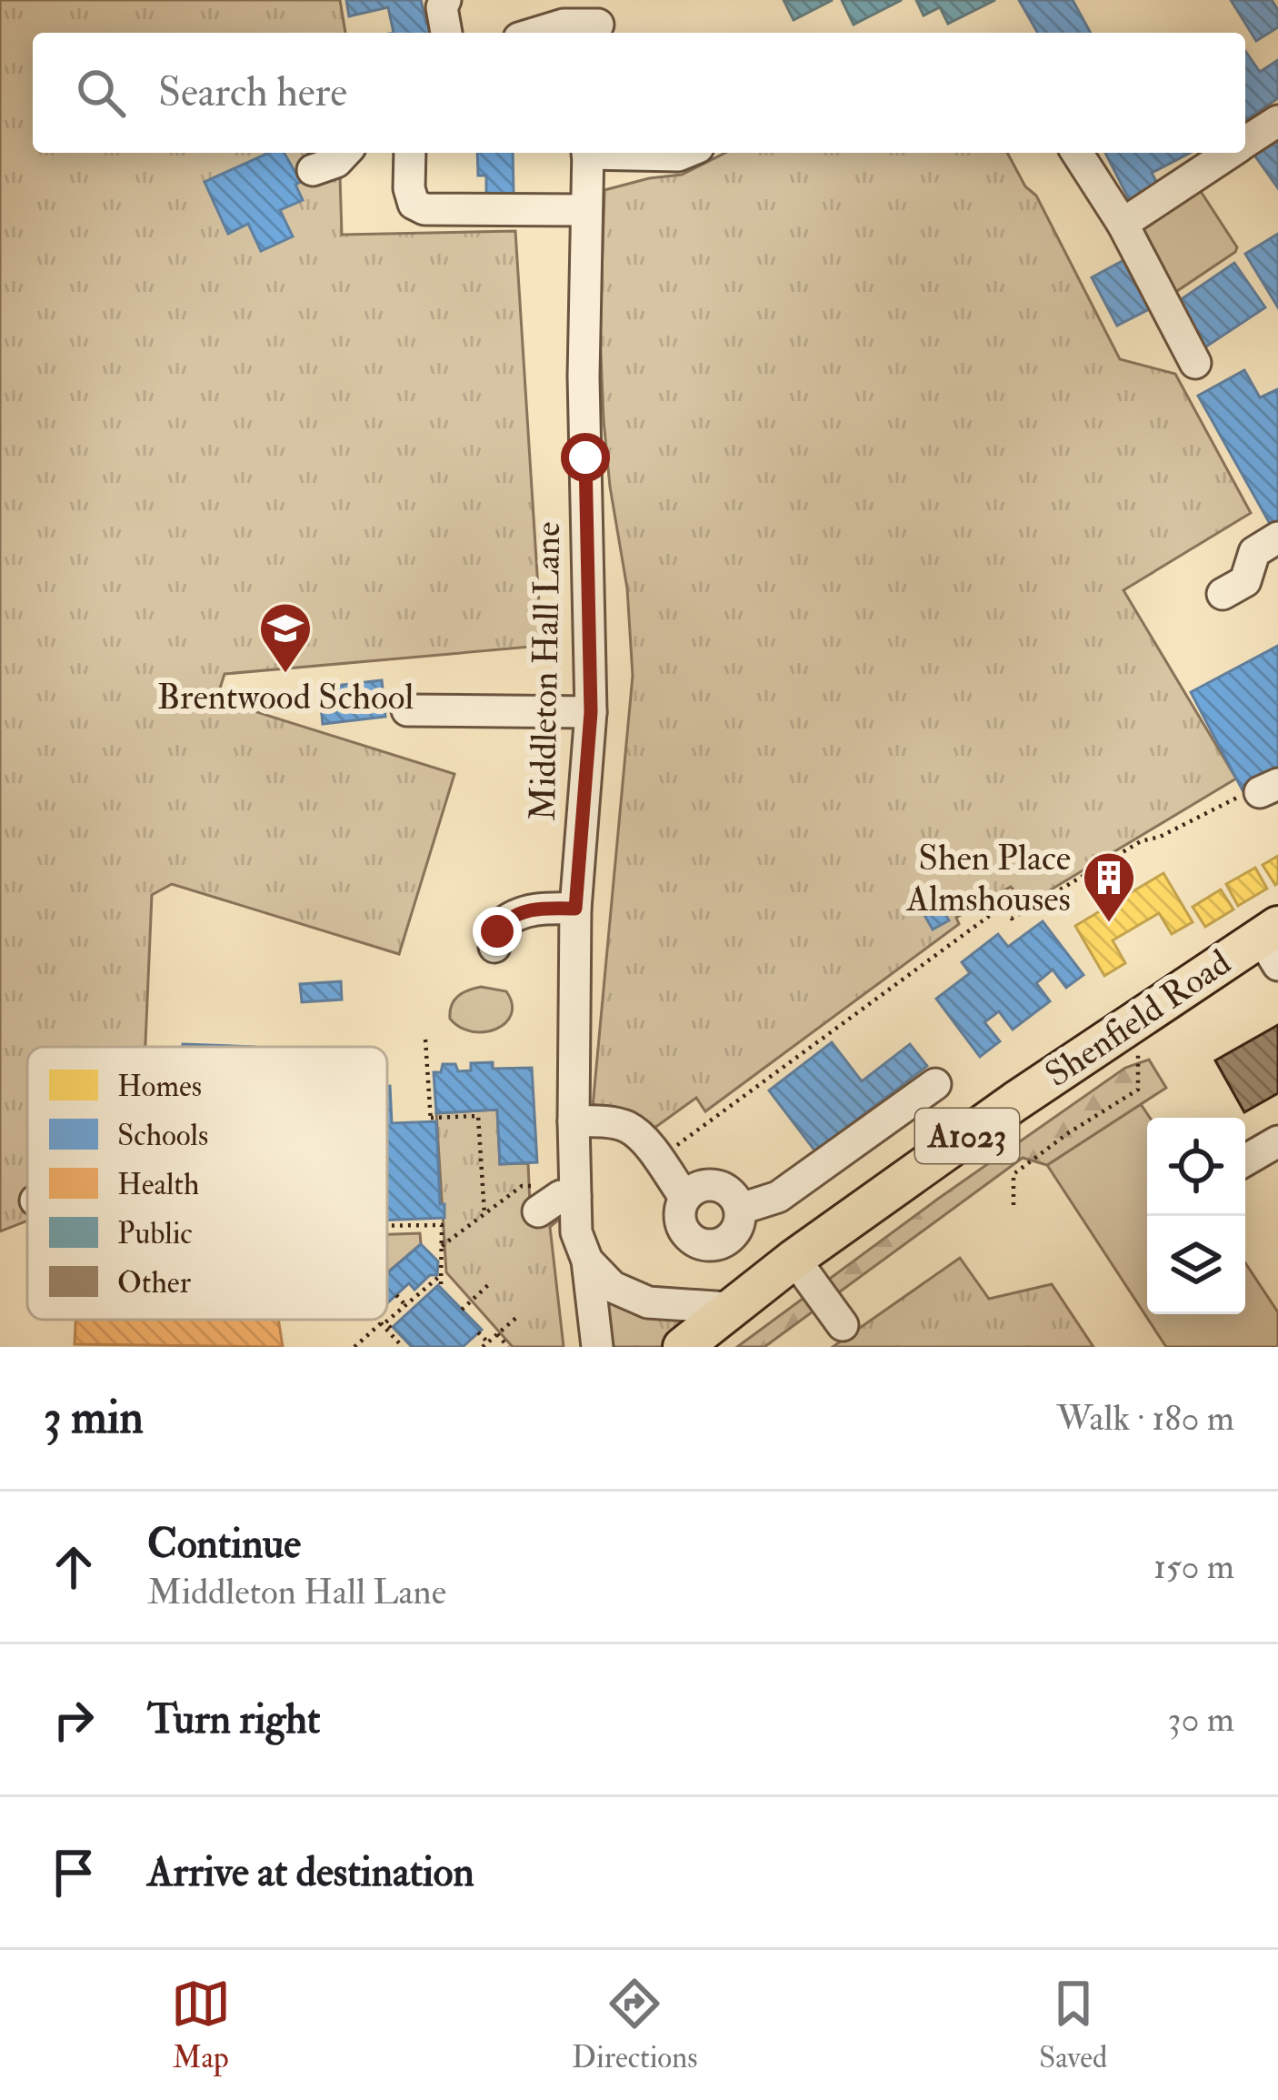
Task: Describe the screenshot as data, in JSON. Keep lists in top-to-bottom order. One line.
{"streets":{"main road":["Shenfield Road","A1023"],"street":["Middleton Hall Lane"]},"places":{"school or university":["Brentwood School"],"building":["Shen Place Almshouses"]},"legend":["Homes","Schools","Health","Public","Other"],"page":{"search":"Search here","heading":["3 min","Walk · 180 m"],"list":[["Continue","Middleton Hall Lane","150 m"],["Turn right","30 m"],"Arrive at destination"],"nav":["Map","Directions","Saved"]}}
